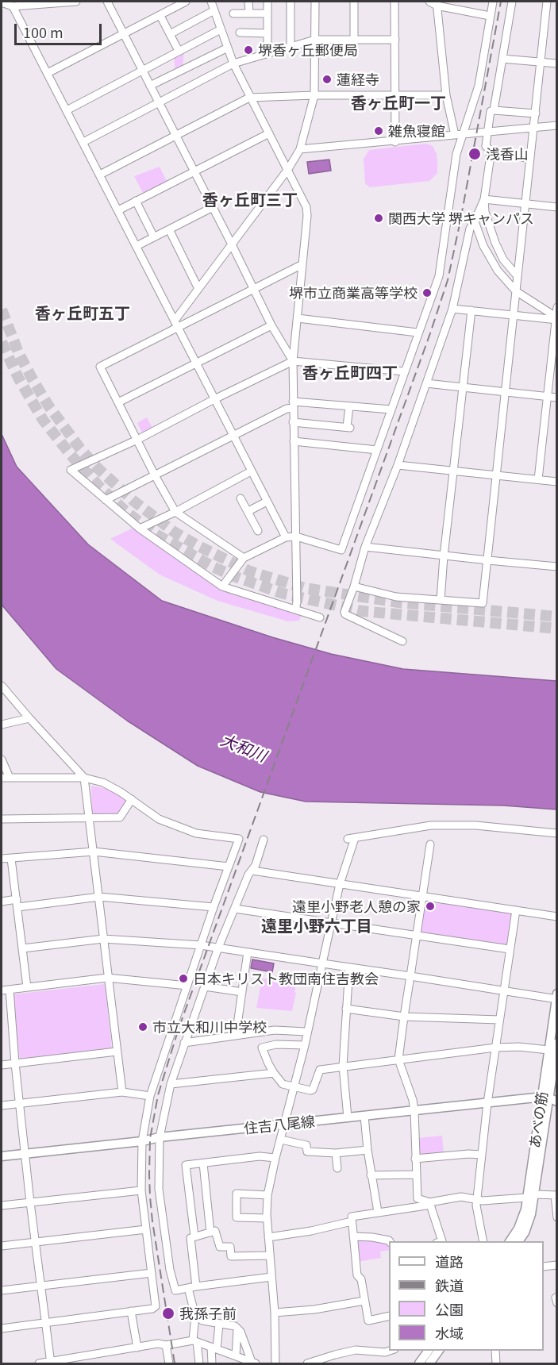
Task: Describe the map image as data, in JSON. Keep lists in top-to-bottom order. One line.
{"streets":{"main road":["あべの筋","住吉八尾線"]},"crossings":[["あべの筋","住吉八尾線"]],"districts":["香ヶ丘町一丁","香ヶ丘町三丁","香ヶ丘町五丁","香ヶ丘町四丁","遠里小野六丁目"],"water":["大和川"],"places":["堺香ヶ丘郵便局","蓮経寺","雑魚寝館","浅香山","関西大学 堺キャンパス","堺市立商業高等学校","遠里小野老人憩の家","日本キリスト教団南住吉教会","市立大和川中学校","我孫子前"],"legend":["道路","鉄道","公園","水域"],"scale_bar":"100 m"}
